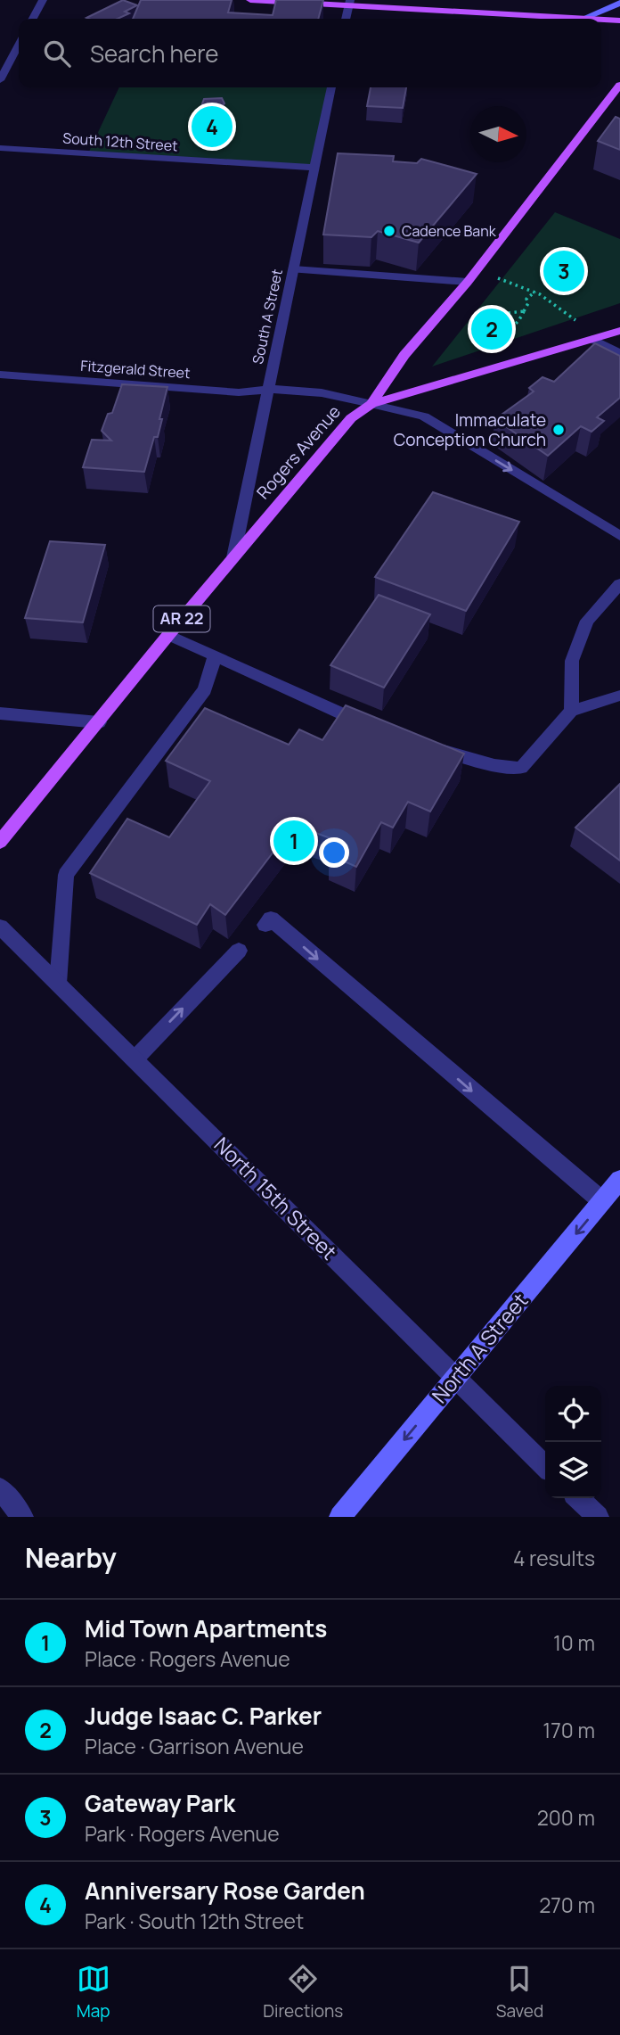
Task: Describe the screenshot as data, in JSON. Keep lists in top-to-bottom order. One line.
{"streets":{"main road":["Rogers Avenue","AR 22"],"street":["South 12th Street","South A Street","Fitzgerald Street","North 15th Street","North A Street"]},"crossings":[["South 12th Street","South A Street"],["South A Street","Fitzgerald Street"],["South A Street","Rogers Avenue"],["Fitzgerald Street","Rogers Avenue"],["North 15th Street","North A Street"]],"one_way":["Fitzgerald Street","North A Street"],"places":["Cadence Bank","Immaculate Conception Church"],"north":"right","page":{"search":"Search here","pins":["4","3","2","1"],"heading":["Nearby","4 results"],"list":[{"mark":"1","name":"Mid Town Apartments","note":"Place · Rogers Avenue","value":"10 m"},{"mark":"2","name":"Judge Isaac C. Parker","note":"Place · Garrison Avenue","value":"170 m"},{"mark":"3","name":"Gateway Park","note":"Park · Rogers Avenue","value":"200 m"},{"mark":"4","name":"Anniversary Rose Garden","note":"Park · South 12th Street","value":"270 m"}],"nav":["Map","Directions","Saved"]}}
